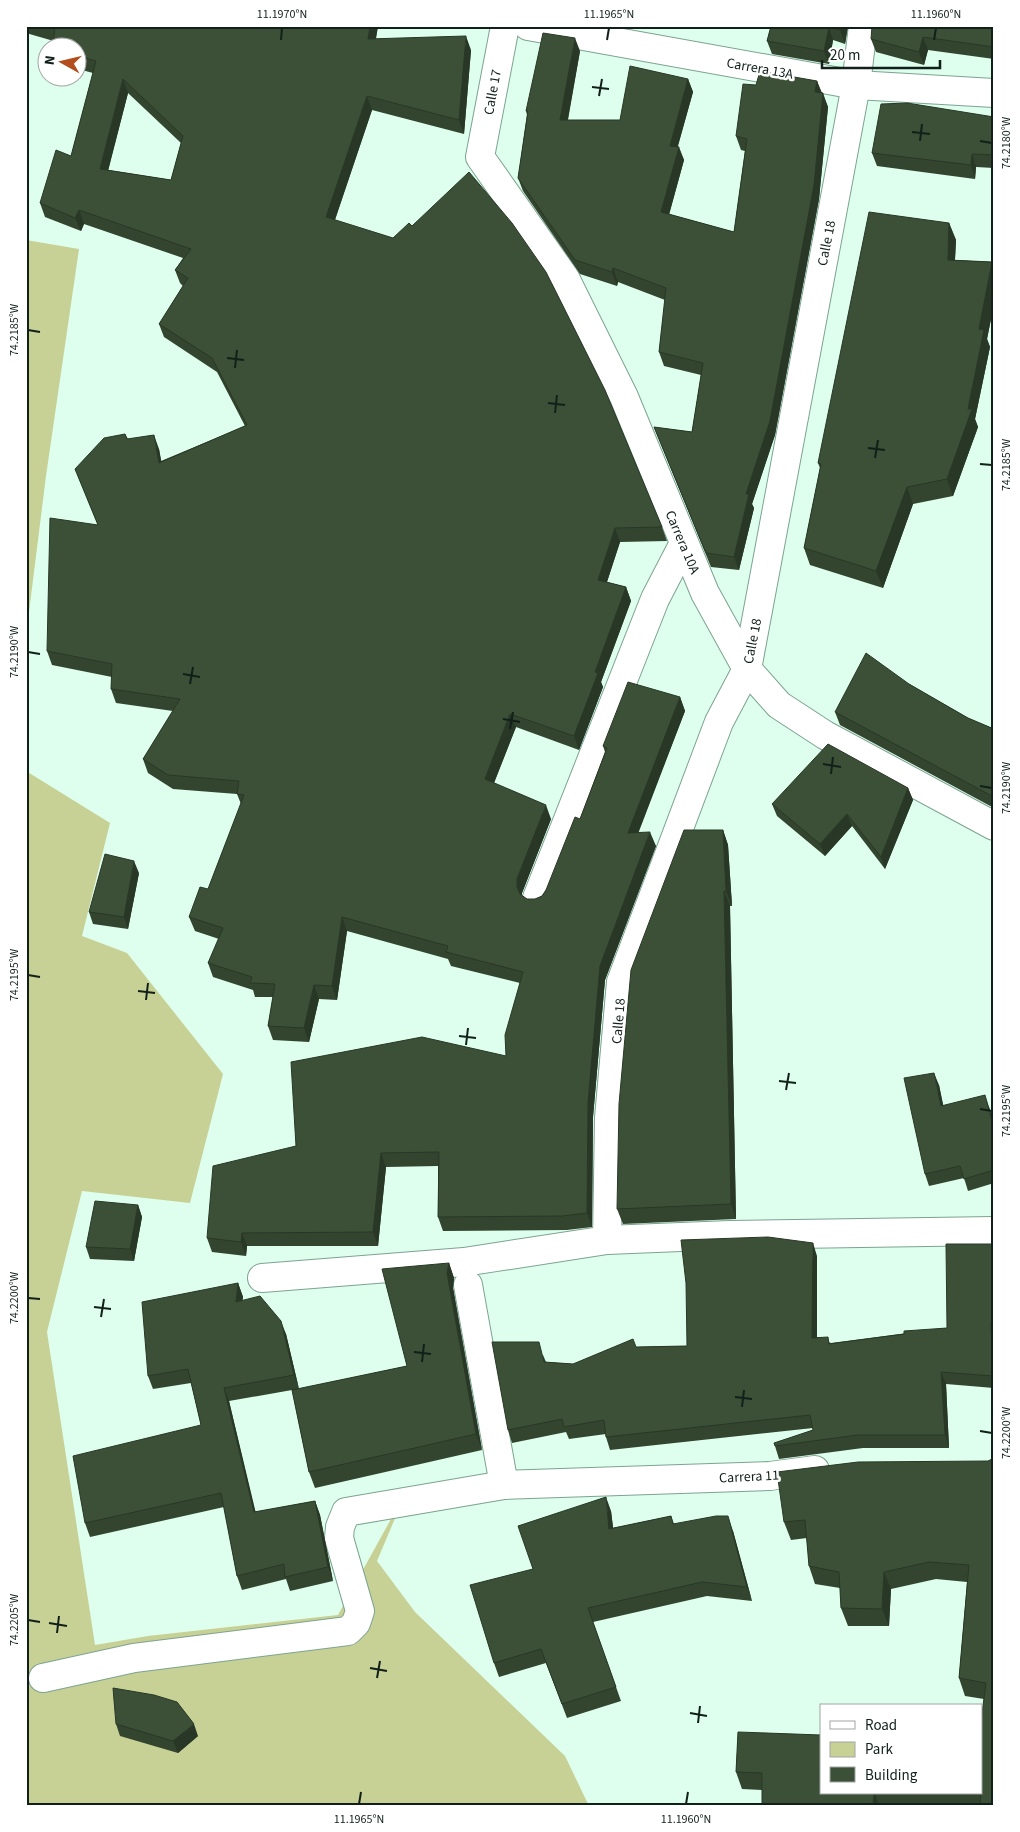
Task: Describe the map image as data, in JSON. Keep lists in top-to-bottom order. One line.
{"streets":{"street":["Carrera 13A","Calle 17","Calle 18","Carrera 10A","Carrera 11"]},"crossings":[["Carrera 13A","Calle 18"],["Calle 17","Carrera 10A"],["Calle 18","Carrera 10A"]],"legend":["Road","Park","Building"],"scale_bar":"20 m","north":"left","coordinates":["11.1970°N","11.1965°N","11.1960°N","74.2180°W","74.2185°W","74.2190°W","74.2195°W","74.2200°W","74.2205°W"]}
